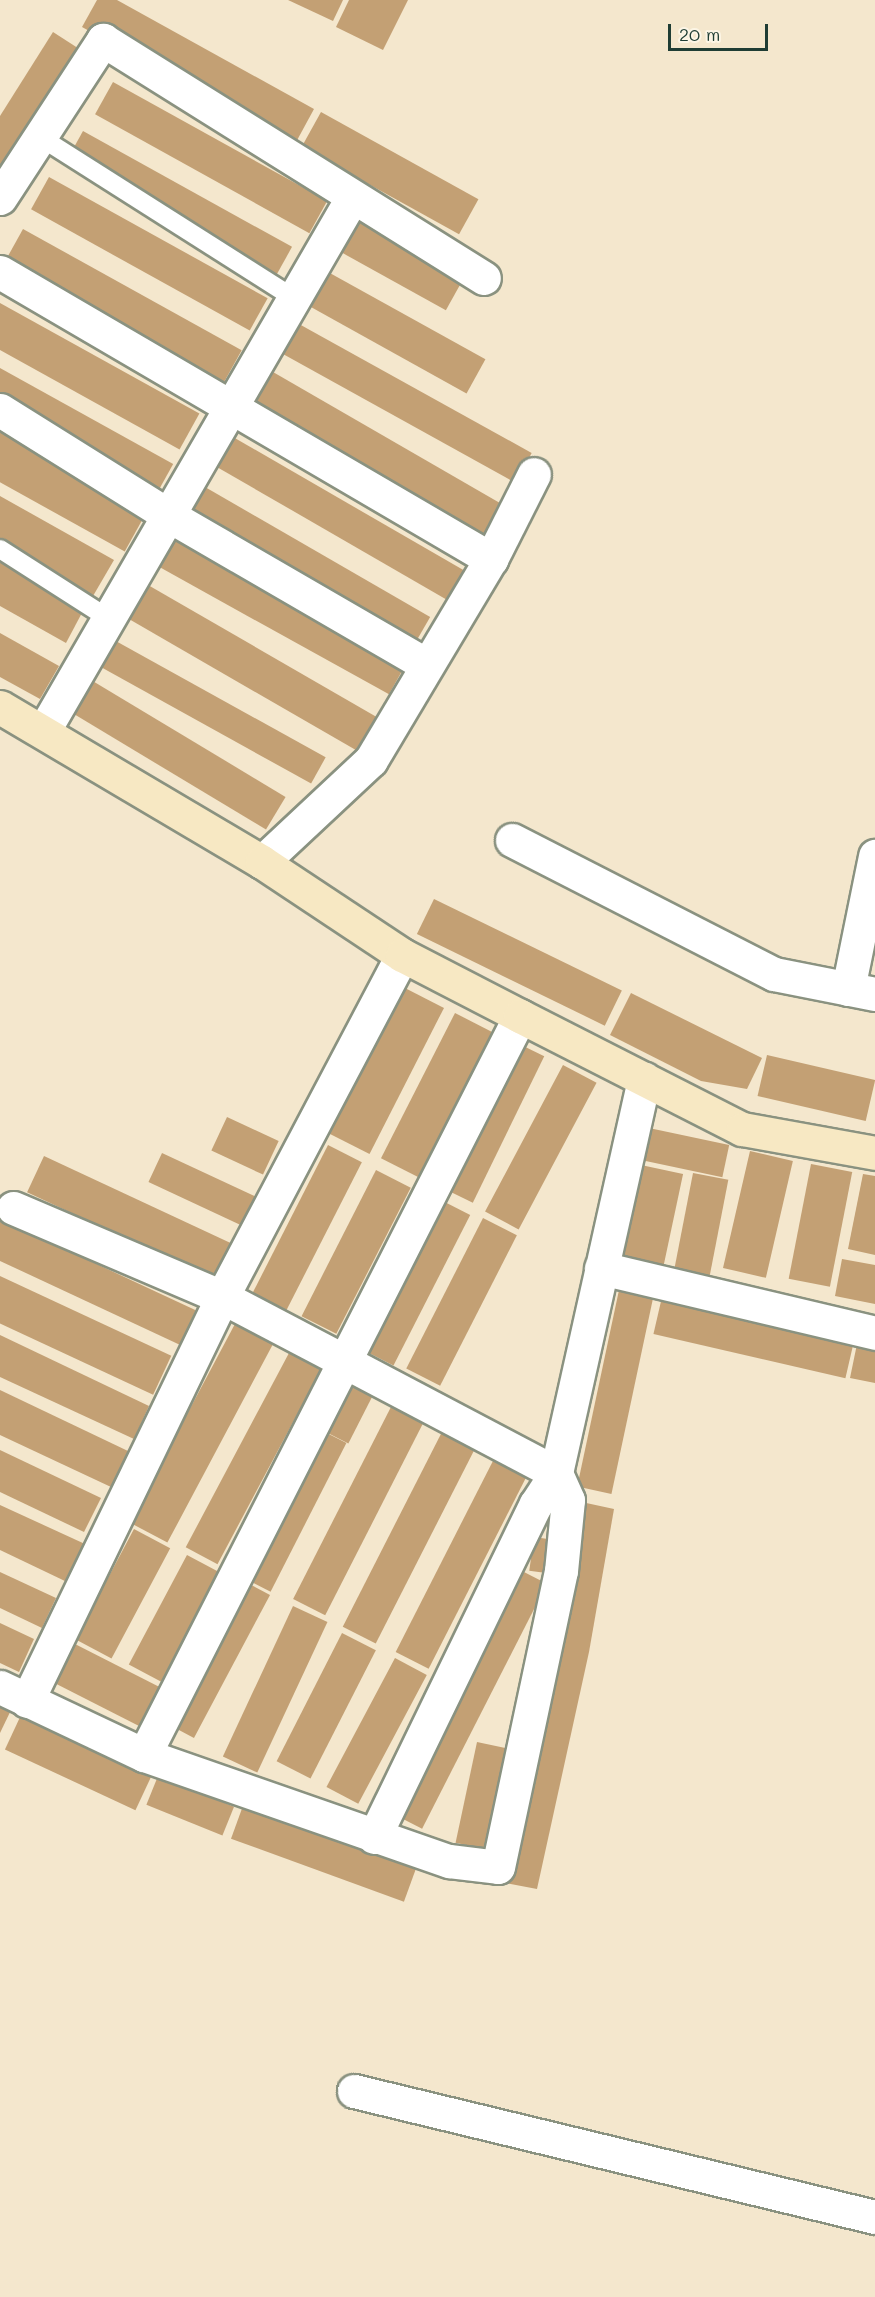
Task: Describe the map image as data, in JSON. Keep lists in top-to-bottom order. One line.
{"scale_bar":"20 m"}
